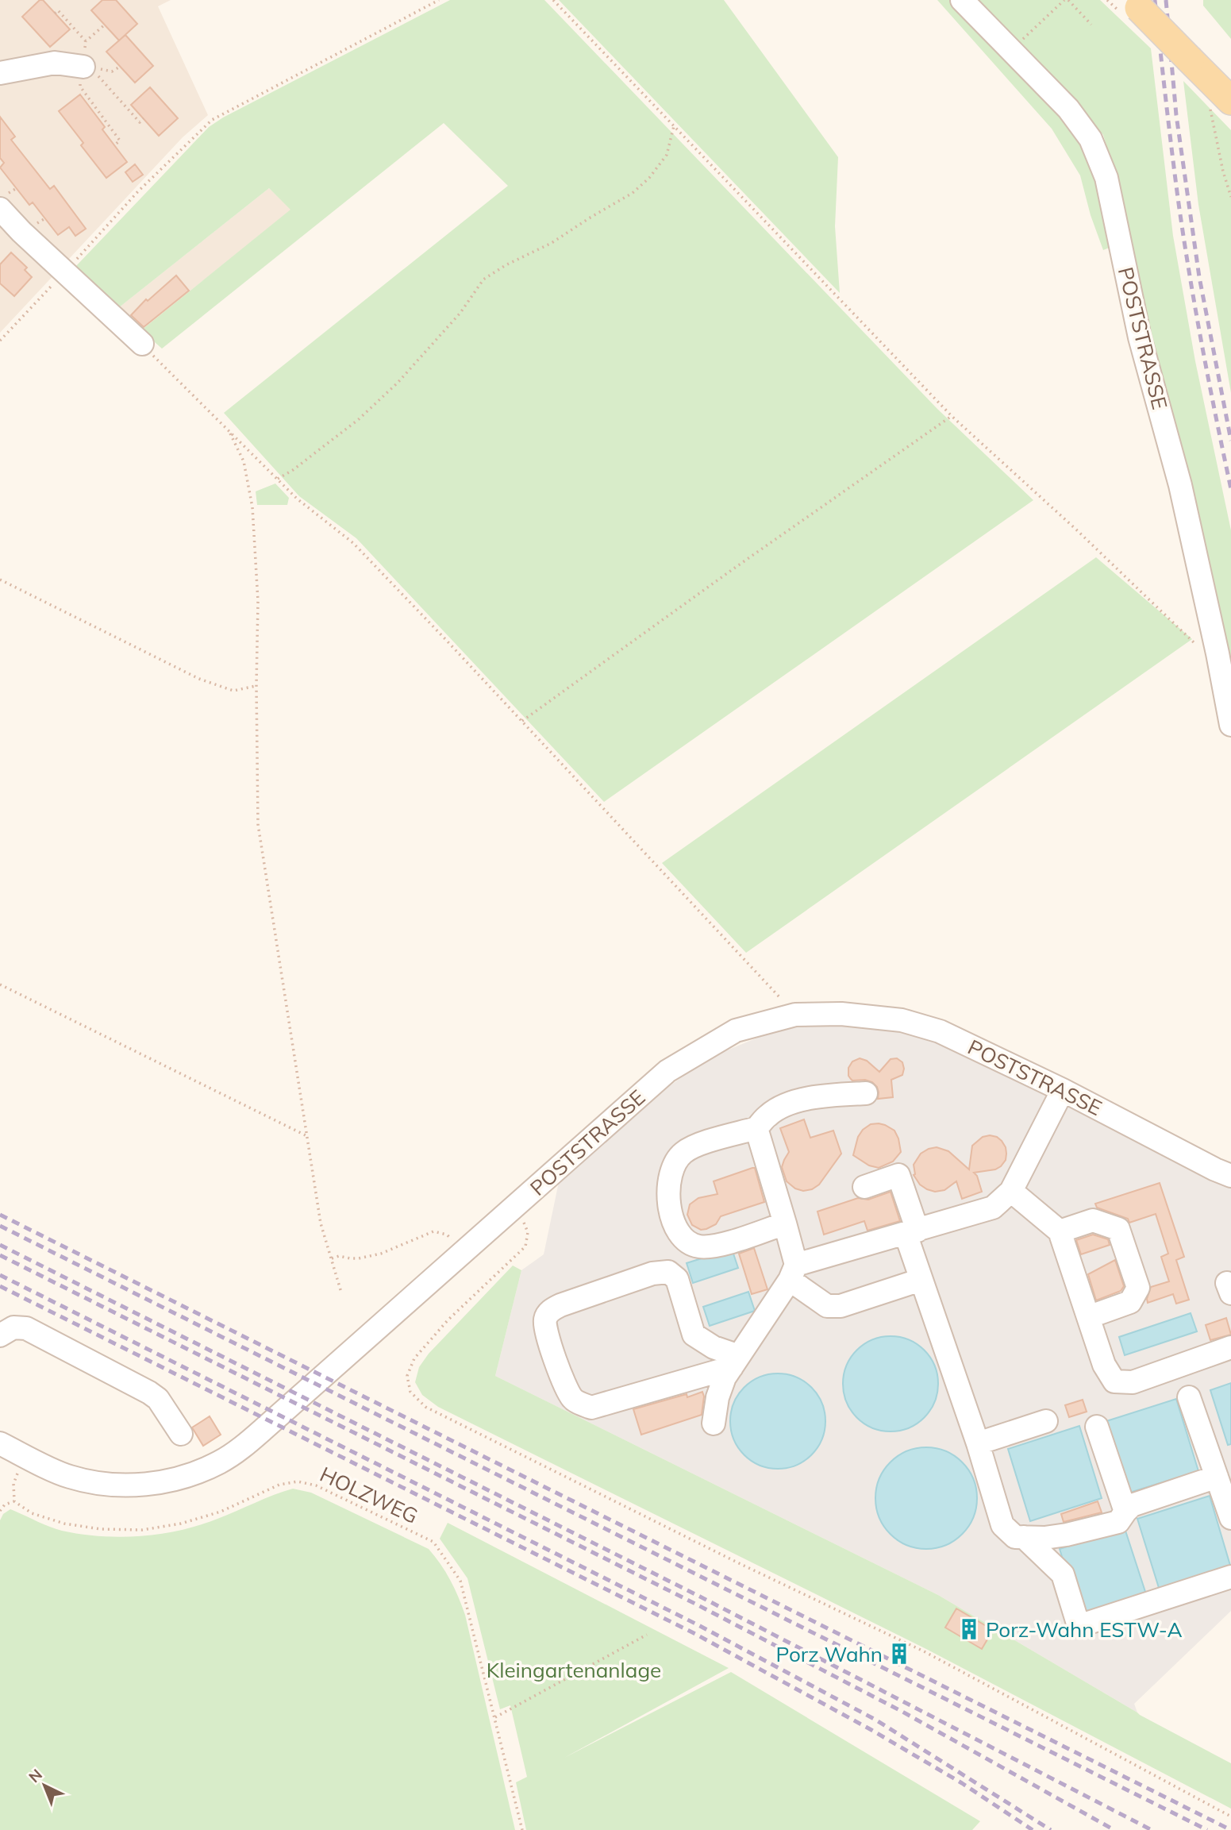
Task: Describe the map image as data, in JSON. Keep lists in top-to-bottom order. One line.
{"streets":{"street":["POSTSTRASSE"],"path":["HOLZWEG"]},"parks":["Kleingartenanlage"],"places":{"building":["Porz-Wahn ESTW-A","Porz Wahn"]},"north":"top left"}
